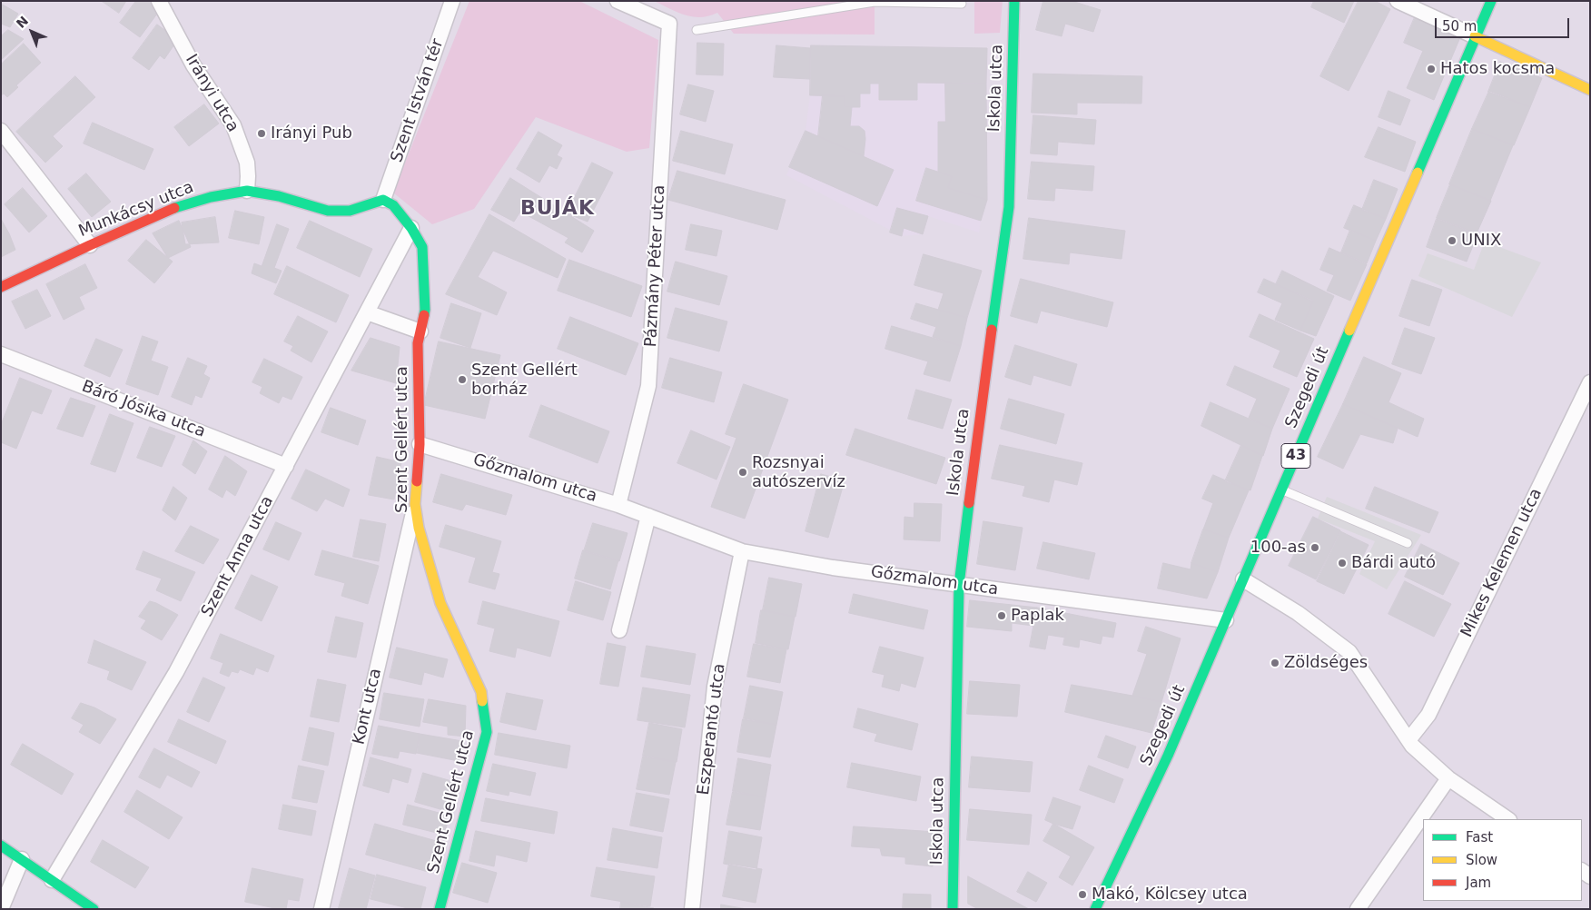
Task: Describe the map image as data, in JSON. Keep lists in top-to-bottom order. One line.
{"streets":{"street":["Iskola utca","Irányi utca","Szent István tér","Munkácsy utca","Pázmány Péter utca","Szegedi út","Báró Jósika utca","Szent Gellért utca","43","Gőzmalom utca","Szent Anna utca","Mikes Kelemen utca","Kont utca","Eszperantó utca"]},"crossings":[["Iskola utca","Gőzmalom utca"],["Irányi utca","Munkácsy utca"],["Szent István tér","Munkácsy utca"],["Pázmány Péter utca","Gőzmalom utca"],["Szegedi út","Gőzmalom utca"],["Báró Jósika utca","Szent Anna utca"],["Szent Gellért utca","Gőzmalom utca"],["Szent Gellért utca","Szent Anna utca"],["Szent Gellért utca","Kont utca"],["Gőzmalom utca","Eszperantó utca"]],"districts":["BUJÁK"],"places":["Hatos kocsma","Irányi Pub","UNIX","Szent Gellért borház","Rozsnyai autószervíz","100-as","Bárdi autó","Paplak","Zöldséges","Makó, Kölcsey utca"],"legend":["Fast","Slow","Jam"],"scale_bar":"50 m","north":"top left"}
